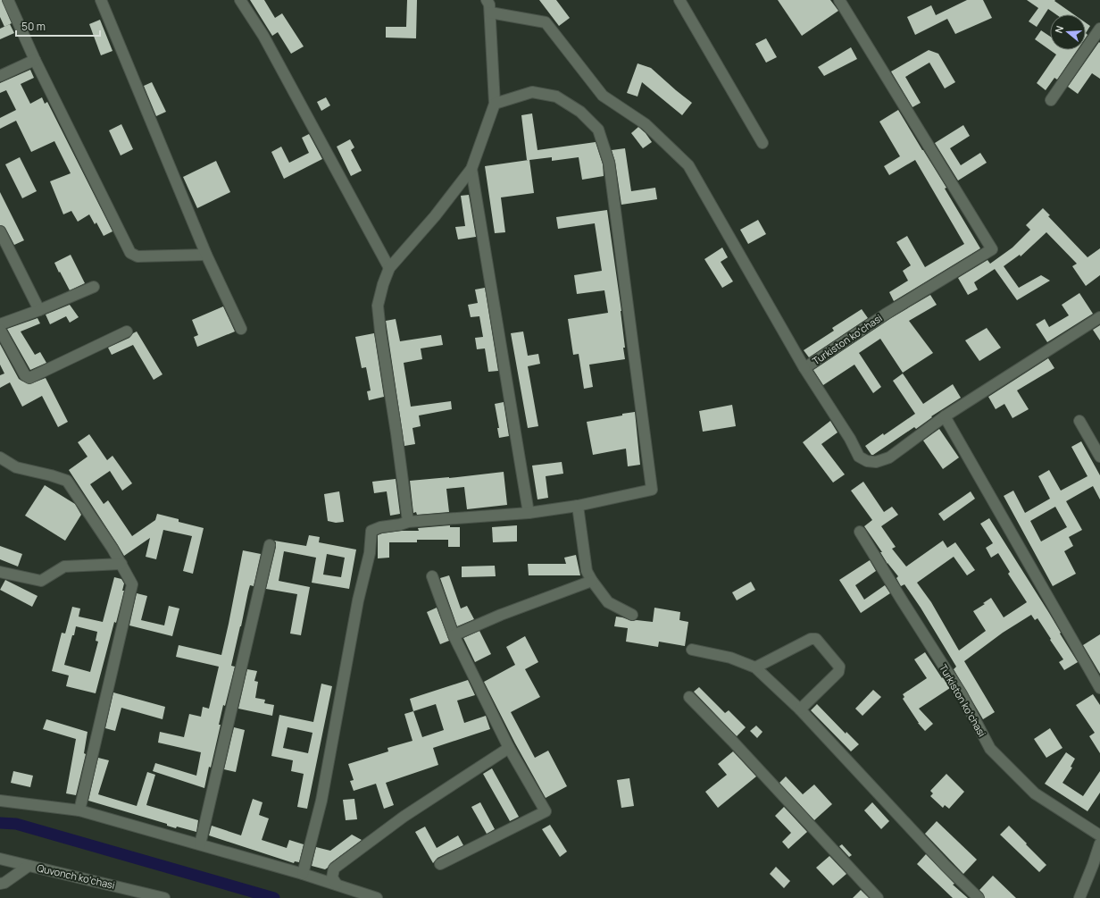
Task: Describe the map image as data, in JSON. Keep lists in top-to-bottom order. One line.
{"streets":{"street":["Turkiston koʻchasi","Quvonch koʻchasi"]},"scale_bar":"50 m","north":"left"}
